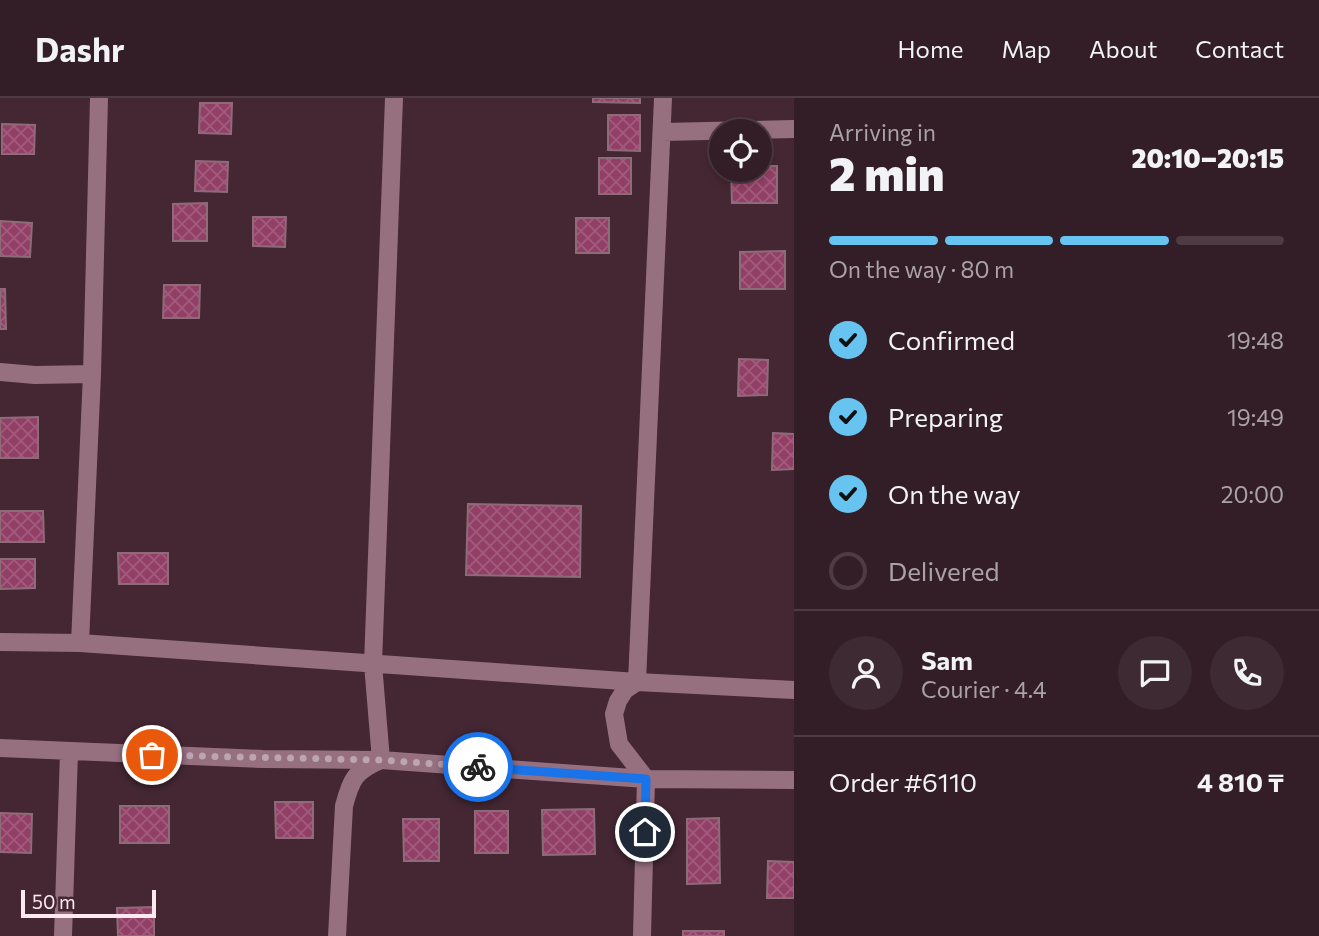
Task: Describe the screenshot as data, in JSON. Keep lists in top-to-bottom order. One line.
{"scale_bar":"50 m","page":{"header":"Dashr","nav":["Home","Map","About","Contact"],"heading":["2 min","Arriving in","20:10–20:15"],"panel":["Sam","Courier · 4.4","Order #6110","4 810 ₸"],"bar":"On the way · 80 m","list":[["Confirmed","19:48"],["Preparing","19:49"],["On the way","20:00"],"Delivered"],"scale":"50 m"}}
